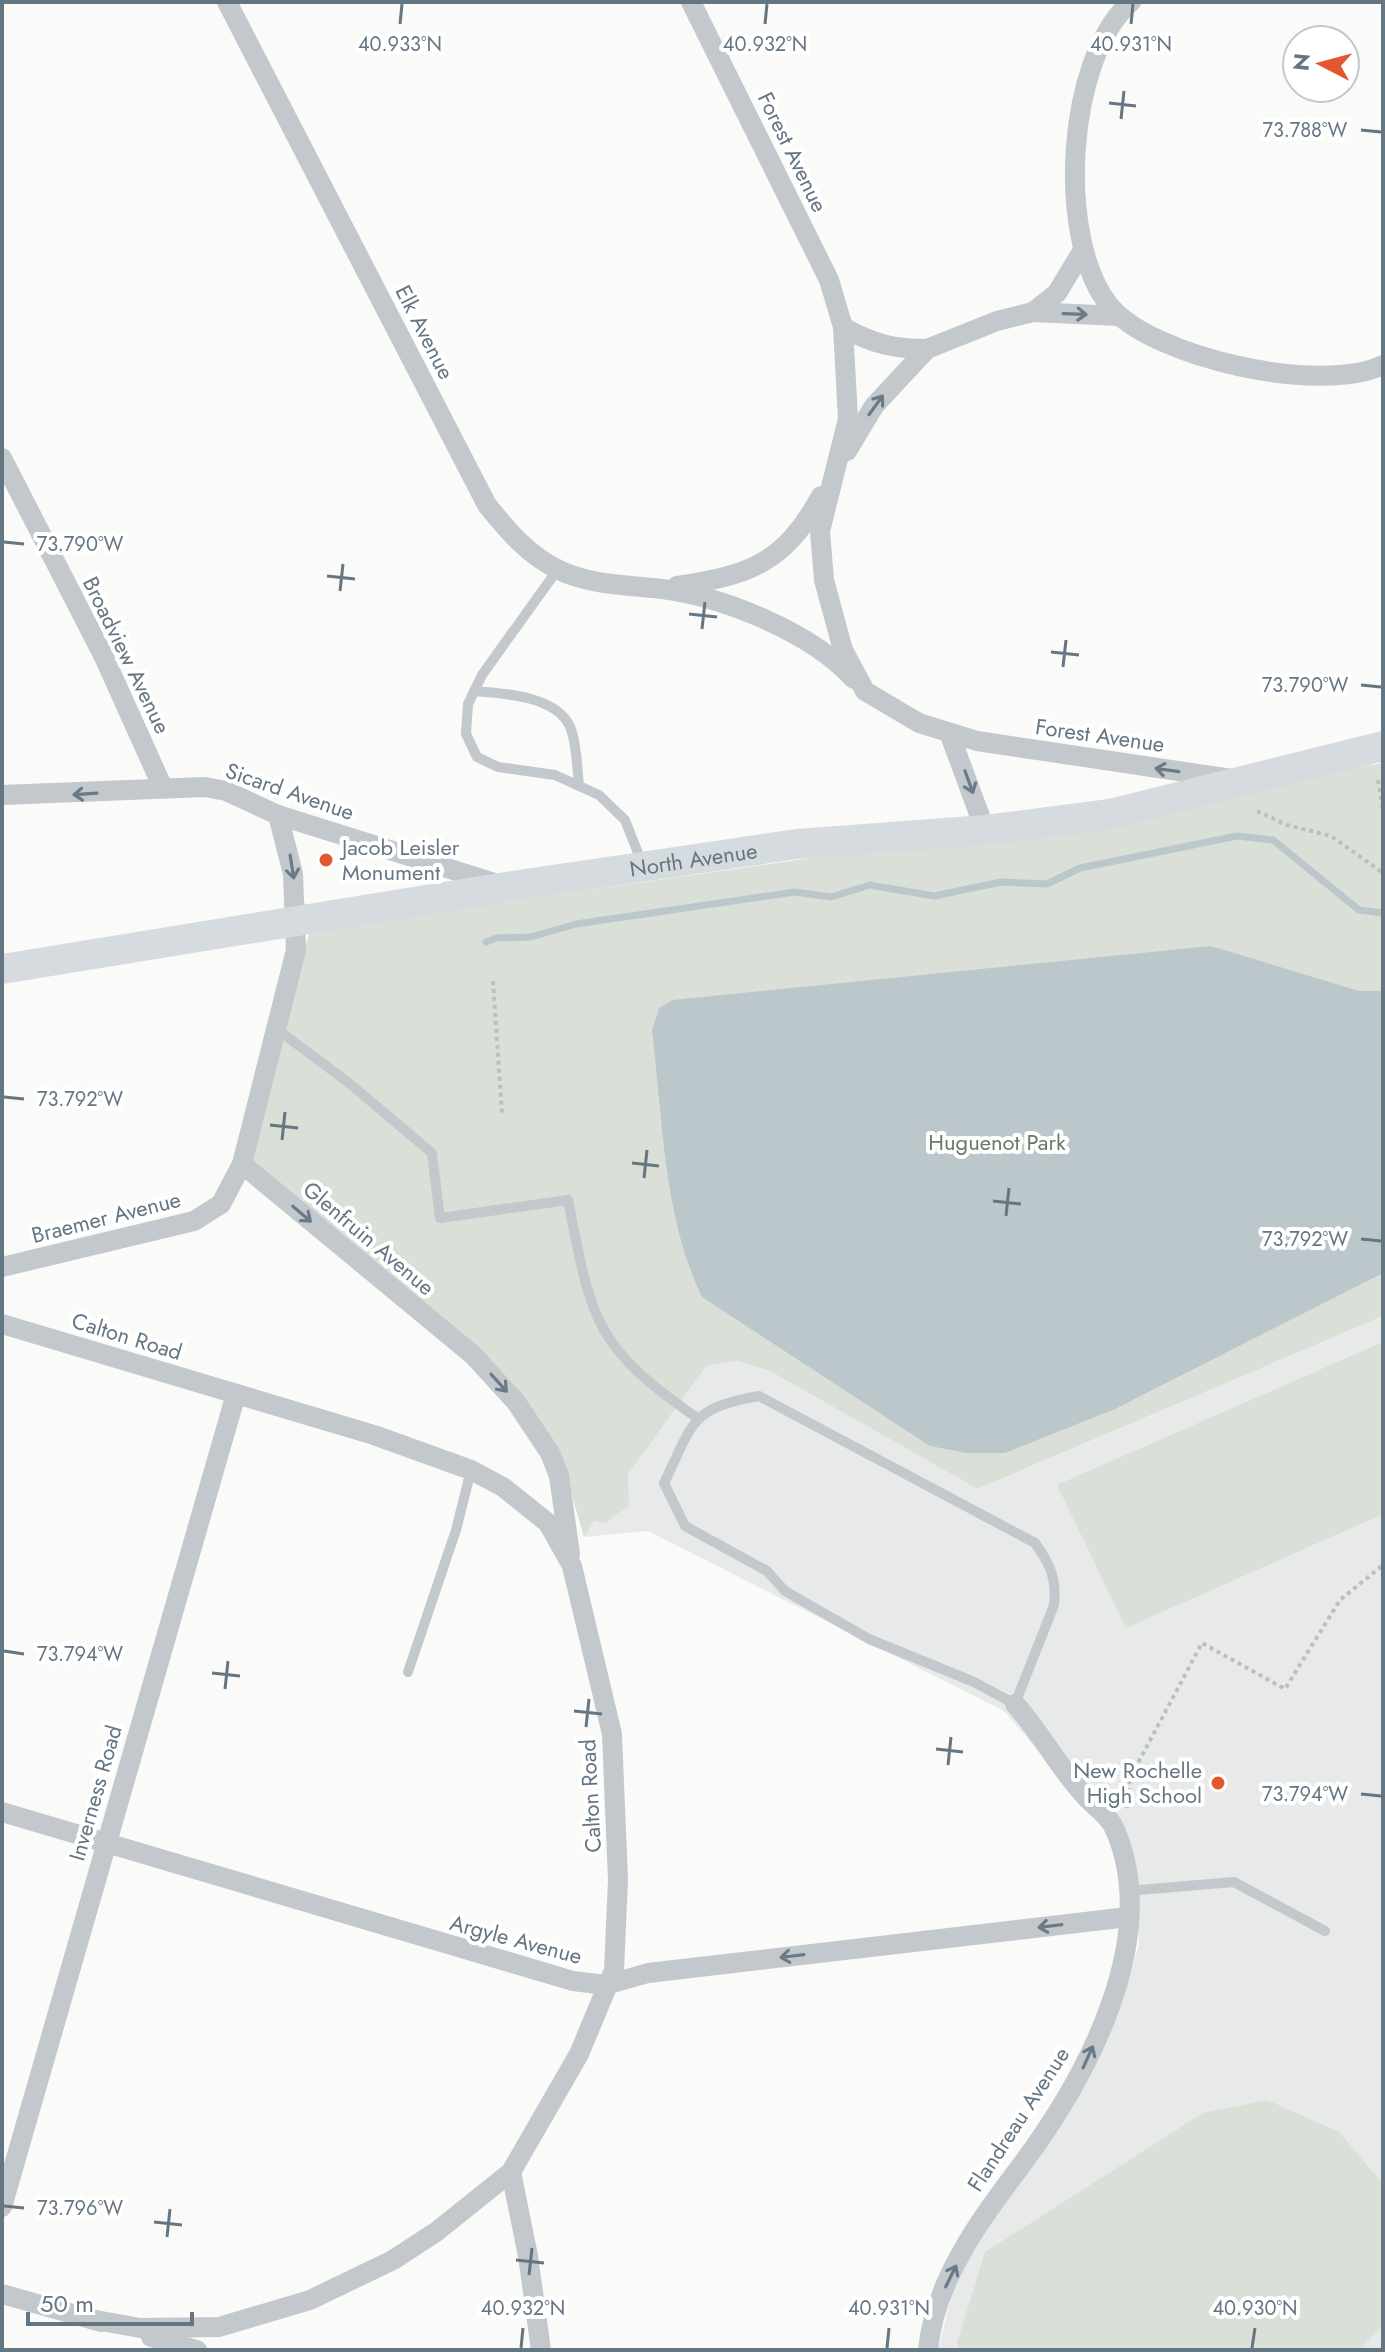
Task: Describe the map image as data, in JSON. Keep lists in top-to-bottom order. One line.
{"streets":{"main road":["North Avenue"],"street":["Forest Avenue","Elk Avenue","Broadview Avenue","Sicard Avenue","Braemer Avenue","Glenfruin Avenue","Calton Road","Inverness Road","Argyle Avenue","Flandreau Avenue"]},"crossings":[["Forest Avenue","Elk Avenue"],["Forest Avenue","North Avenue"],["Broadview Avenue","Sicard Avenue"],["Sicard Avenue","North Avenue"],["Braemer Avenue","Glenfruin Avenue"],["Glenfruin Avenue","Calton Road"],["Calton Road","Inverness Road"],["Calton Road","Argyle Avenue"],["Inverness Road","Argyle Avenue"],["Argyle Avenue","Flandreau Avenue"]],"one_way":["Glenfruin Avenue","Argyle Avenue","Flandreau Avenue"],"parks":["Huguenot Park"],"places":["Jacob Leisler Monument","New Rochelle High School"],"scale_bar":"50 m","north":"left","coordinates":["40.933°N","40.932°N","40.931°N","73.788°W","73.790°W","73.792°W","73.794°W","73.796°W","40.930°N"]}
